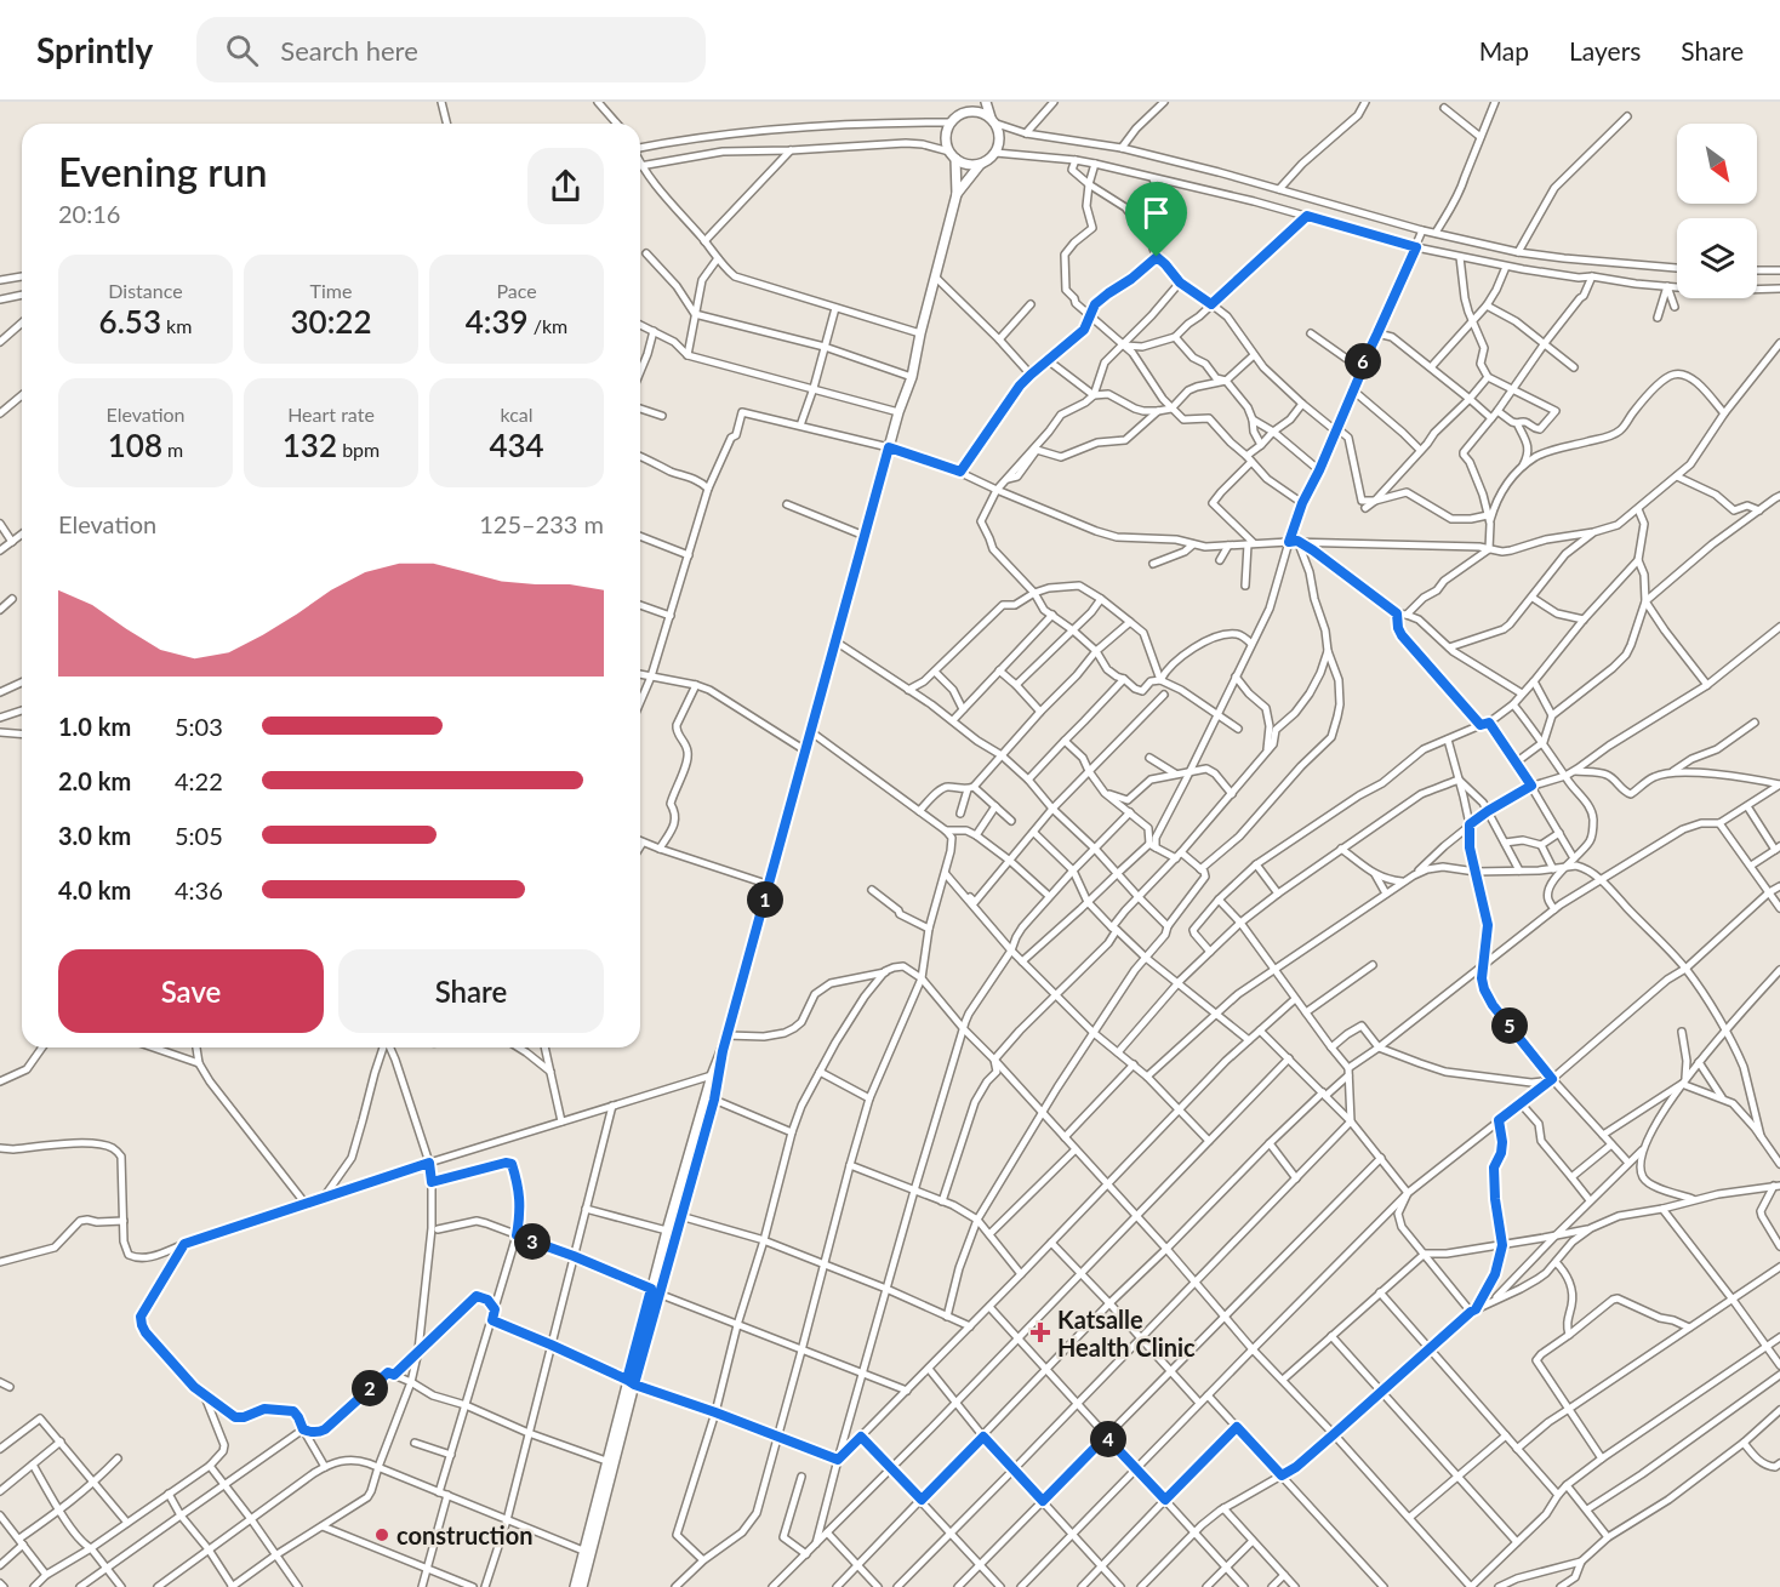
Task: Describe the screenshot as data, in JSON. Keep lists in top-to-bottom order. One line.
{"places":{"health":["Katsalle Health Clinic"],"other":["construction"]},"north":"bottom right","page":{"header":"Sprintly","search":"Search here","nav":["Map","Layers","Share"],"heading":["Evening run","20:16"],"stats":[["Distance","6.53 km"],["Time","30:22"],["Pace","4:39 /km"],["Elevation","108 m"],["Heart rate","132 bpm"],["kcal","434"]],"pins":["6","1","5","3","2","4"],"chart":["Elevation","125–233 m"],"list":[{"name":"1.0 km","note":"5:03"},{"name":"2.0 km","note":"4:22"},{"name":"3.0 km","note":"5:05"},{"name":"4.0 km","note":"4:36"}],"buttons":["Save","Share"]}}
